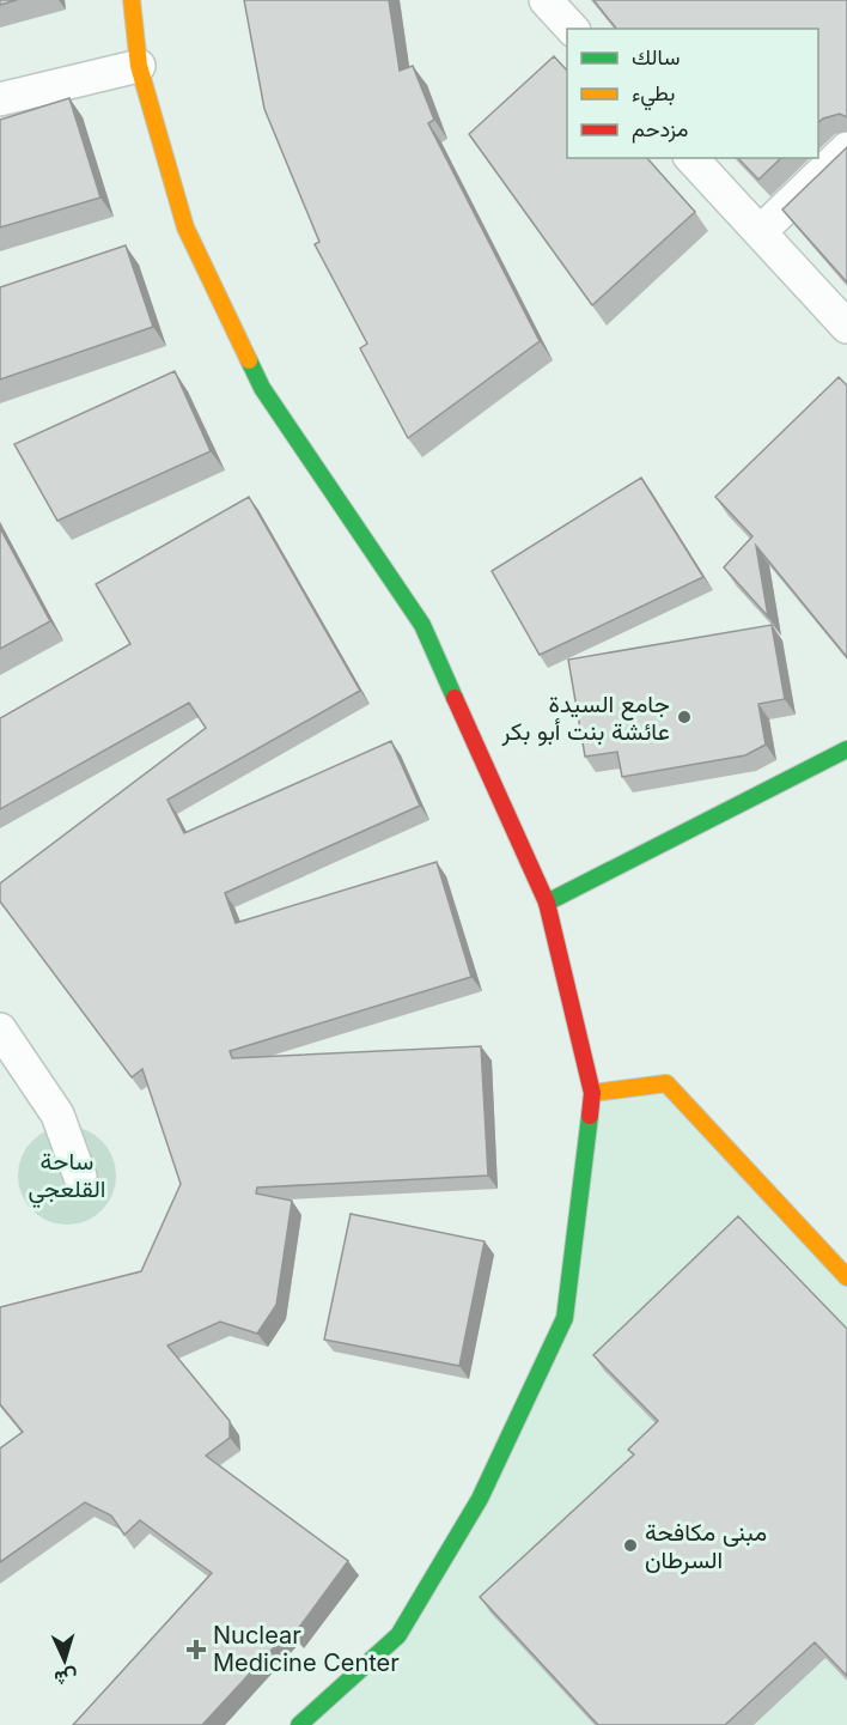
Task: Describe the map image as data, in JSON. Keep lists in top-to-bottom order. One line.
{"parks":["ساحة القلعجي"],"places":{"other":["جامع السيدة عائشة بنت أبو بكر","مبنى مكافحة السرطان"],"health":["Nuclear Medicine Center"]},"legend":["سالك","بطيء","مزدحم"],"north":"bottom"}
